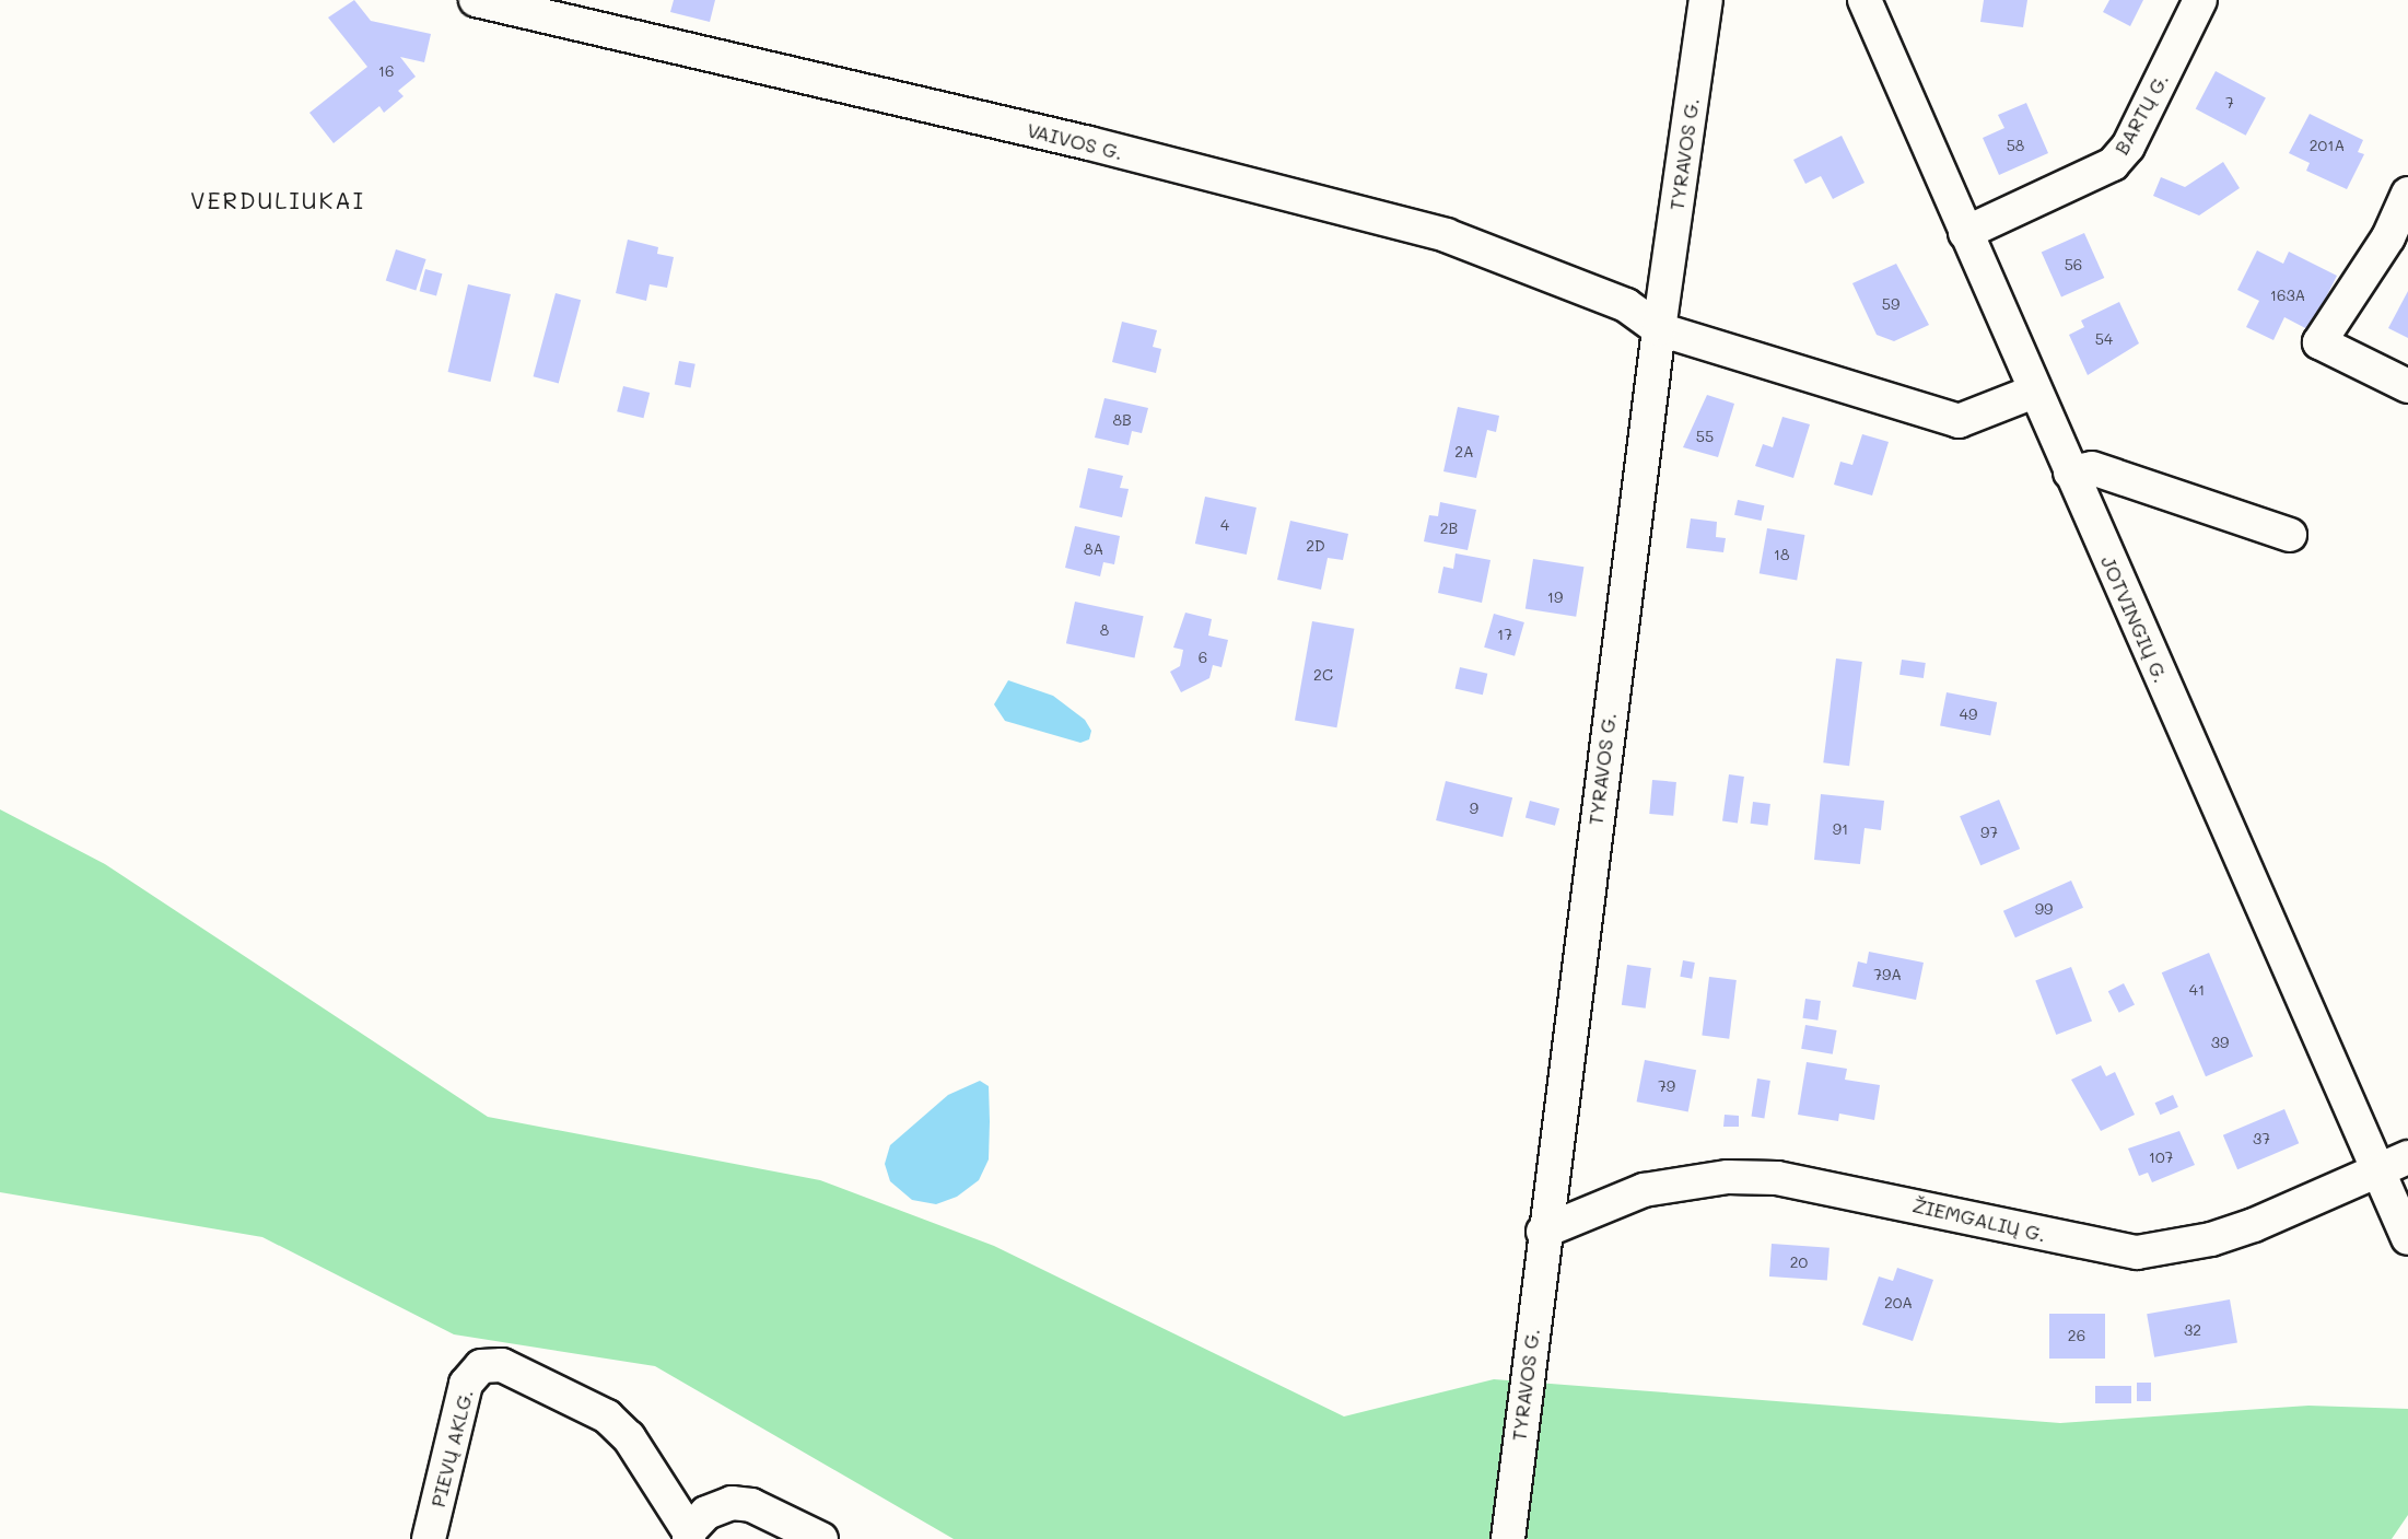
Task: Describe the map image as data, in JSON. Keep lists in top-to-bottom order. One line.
{"streets":{"street":["BARTŲ G.","VAIVOS G.","TYRAVOS G.","JOTVINGIŲ G.","ŽIEMGALIŲ G.","PIEVŲ AKLG."]},"crossings":[["BARTŲ G.","JOTVINGIŲ G."],["VAIVOS G.","TYRAVOS G."],["VAIVOS G.","JOTVINGIŲ G."],["TYRAVOS G.","ŽIEMGALIŲ G."],["JOTVINGIŲ G.","ŽIEMGALIŲ G."]],"districts":["VERDULIUKAI"],"house_numbers":["16","7","58","201A","56","163A","59","54","8B","55","2A","4","2B","2D","8A","18","19","8","17","6","2C","49","9","91","97","99","79A","41","39","79","37","107","20","20A","32","26"]}
